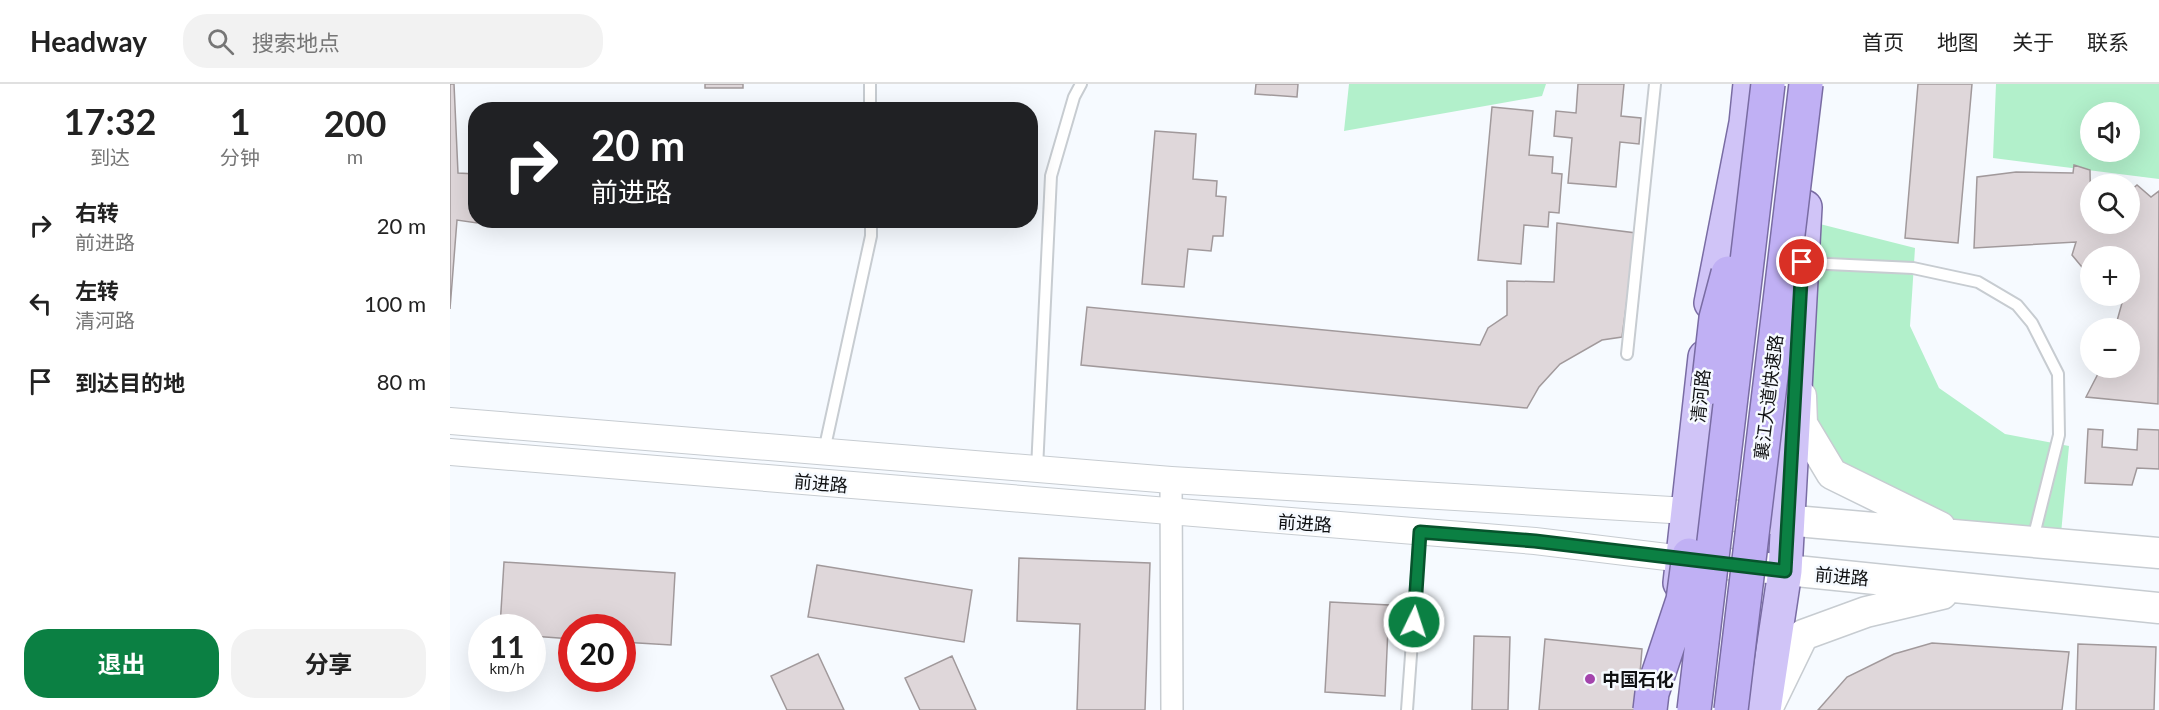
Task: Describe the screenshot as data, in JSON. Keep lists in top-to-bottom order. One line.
{"streets":{"highway":["襄江大道快速路"],"main road":["清河路","前进路"]},"crossings":[["清河路","前进路"]],"places":["中国石化"],"page":{"header":"Headway","search":"搜索地点","nav":["首页","地图","关于","联系"],"eta":["17:32","到达","1","分钟","200","m"],"map_buttons":["+","−"],"turn":["20 m","前进路"],"list":[{"name":"右转","note":"前进路","value":"20 m"},{"name":"左转","note":"清河路","value":"100 m"},{"name":"到达目的地","value":"80 m"}],"speed":"11 km/h","limit":"20","buttons":["退出","分享"]}}
